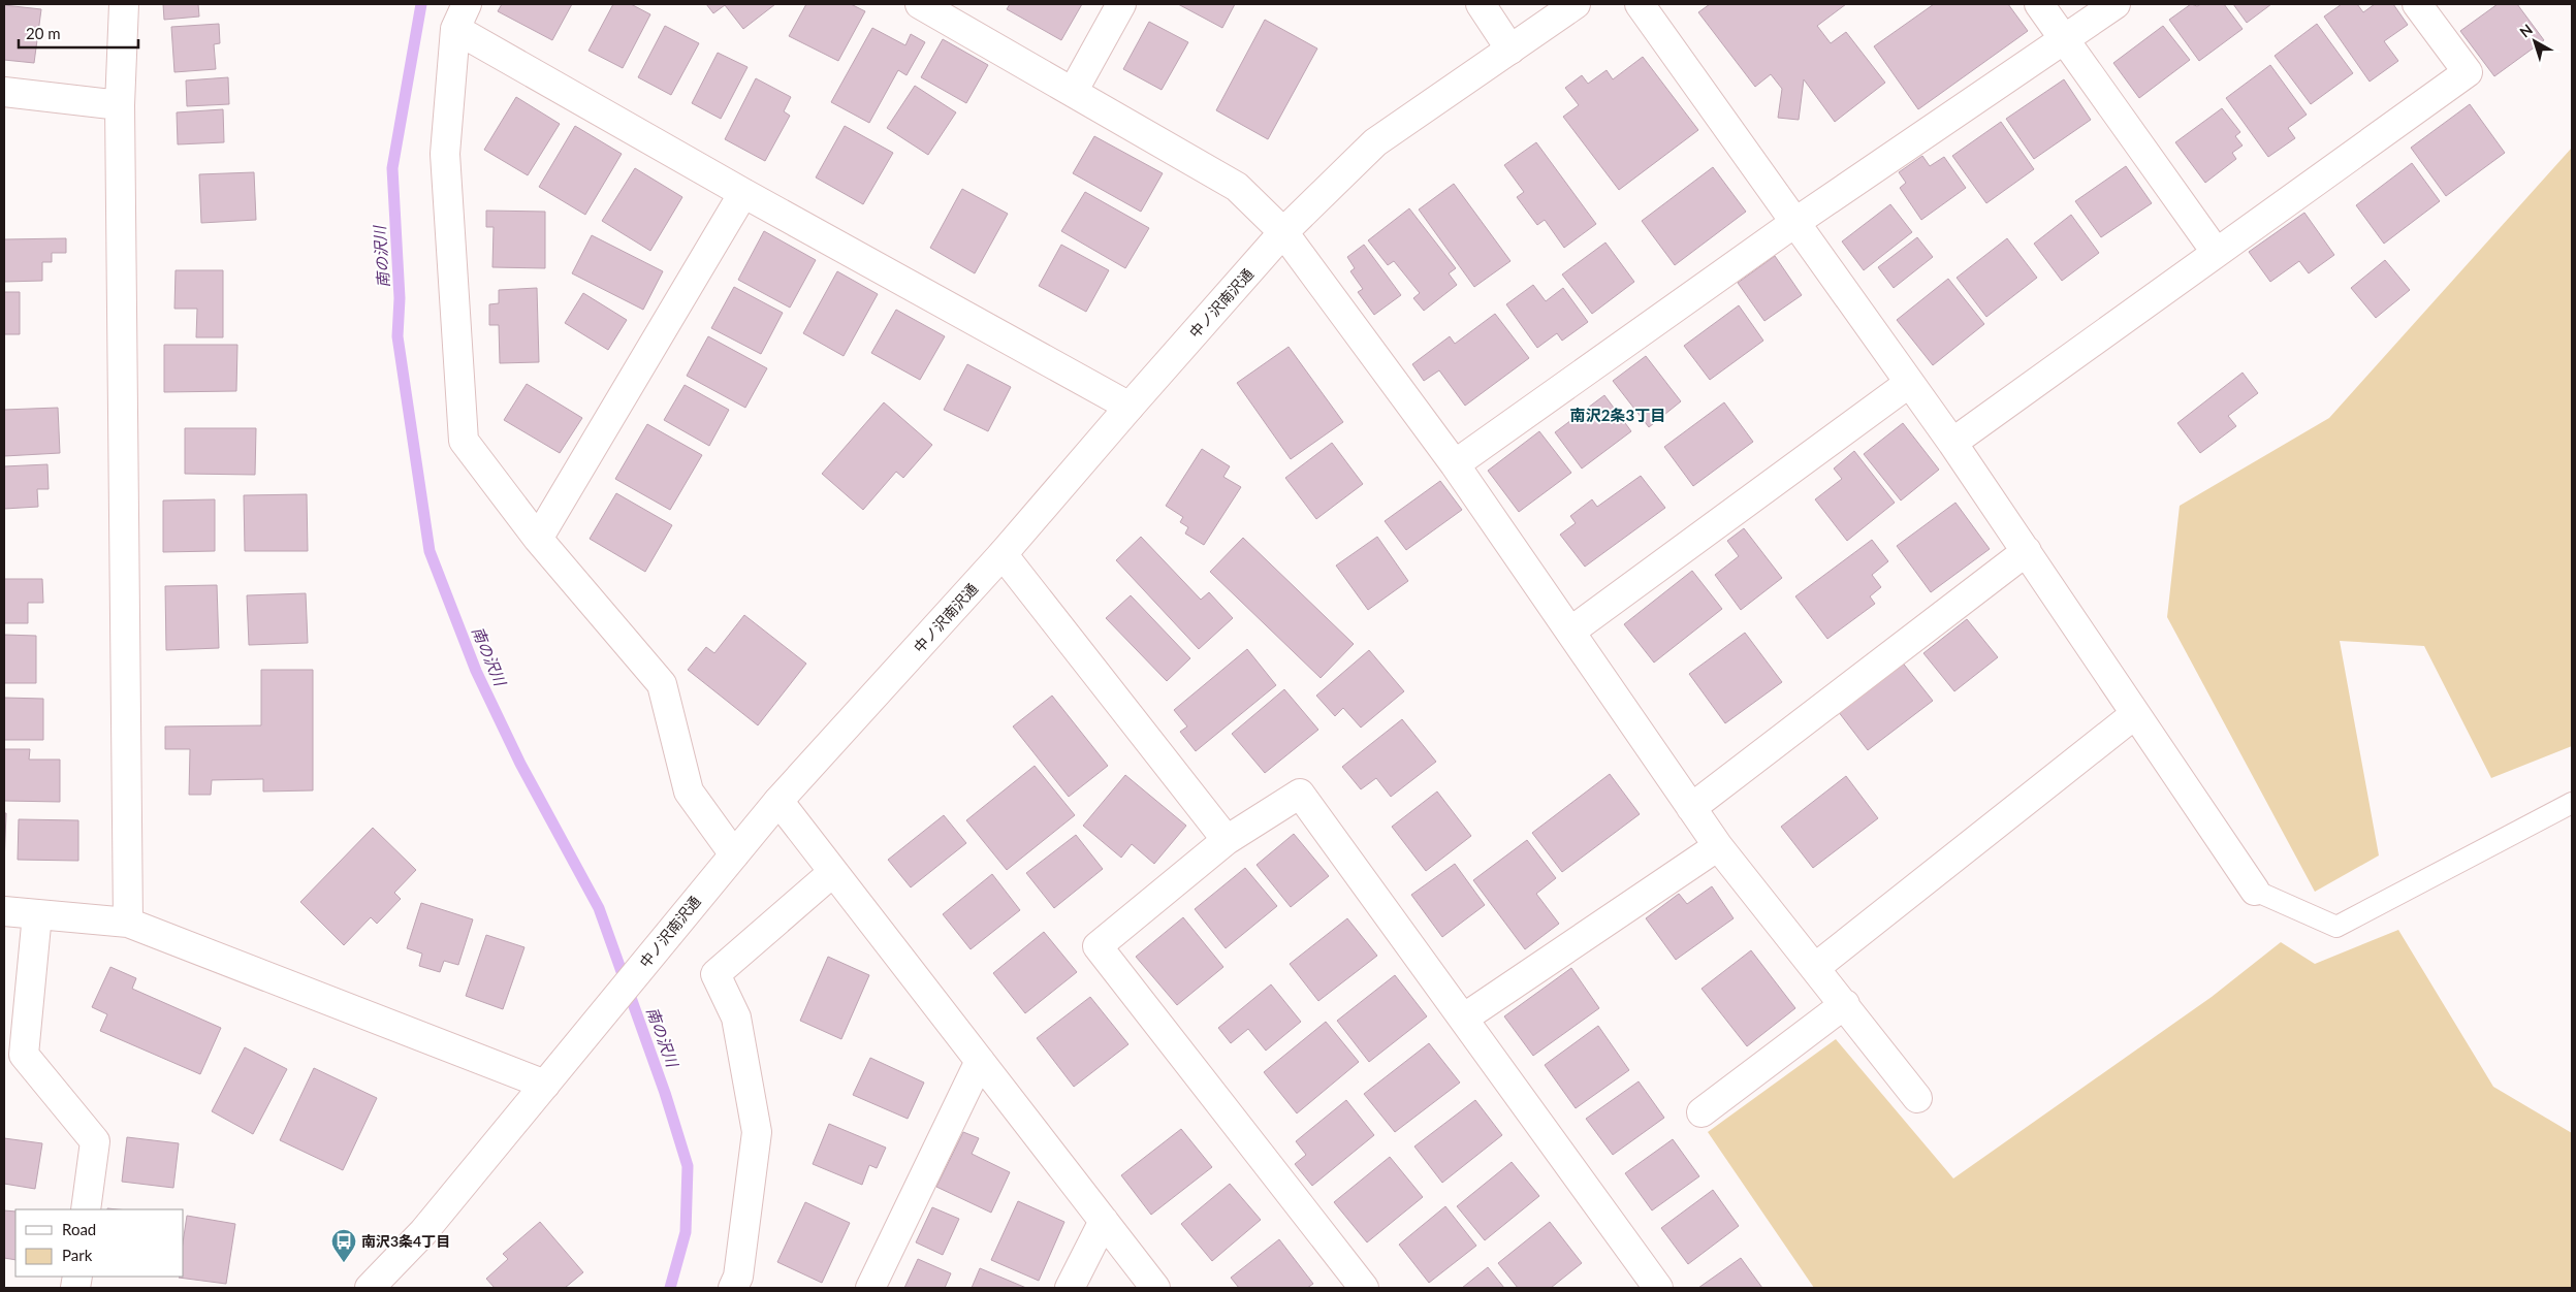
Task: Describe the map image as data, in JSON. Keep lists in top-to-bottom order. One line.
{"streets":{"street":["中ノ沢南沢通"]},"districts":["南沢2条3丁目"],"water":["南の沢川"],"places":{"bus stop":["南沢3条4丁目"]},"legend":["Road","Park"],"scale_bar":"20 m","north":"top left"}
